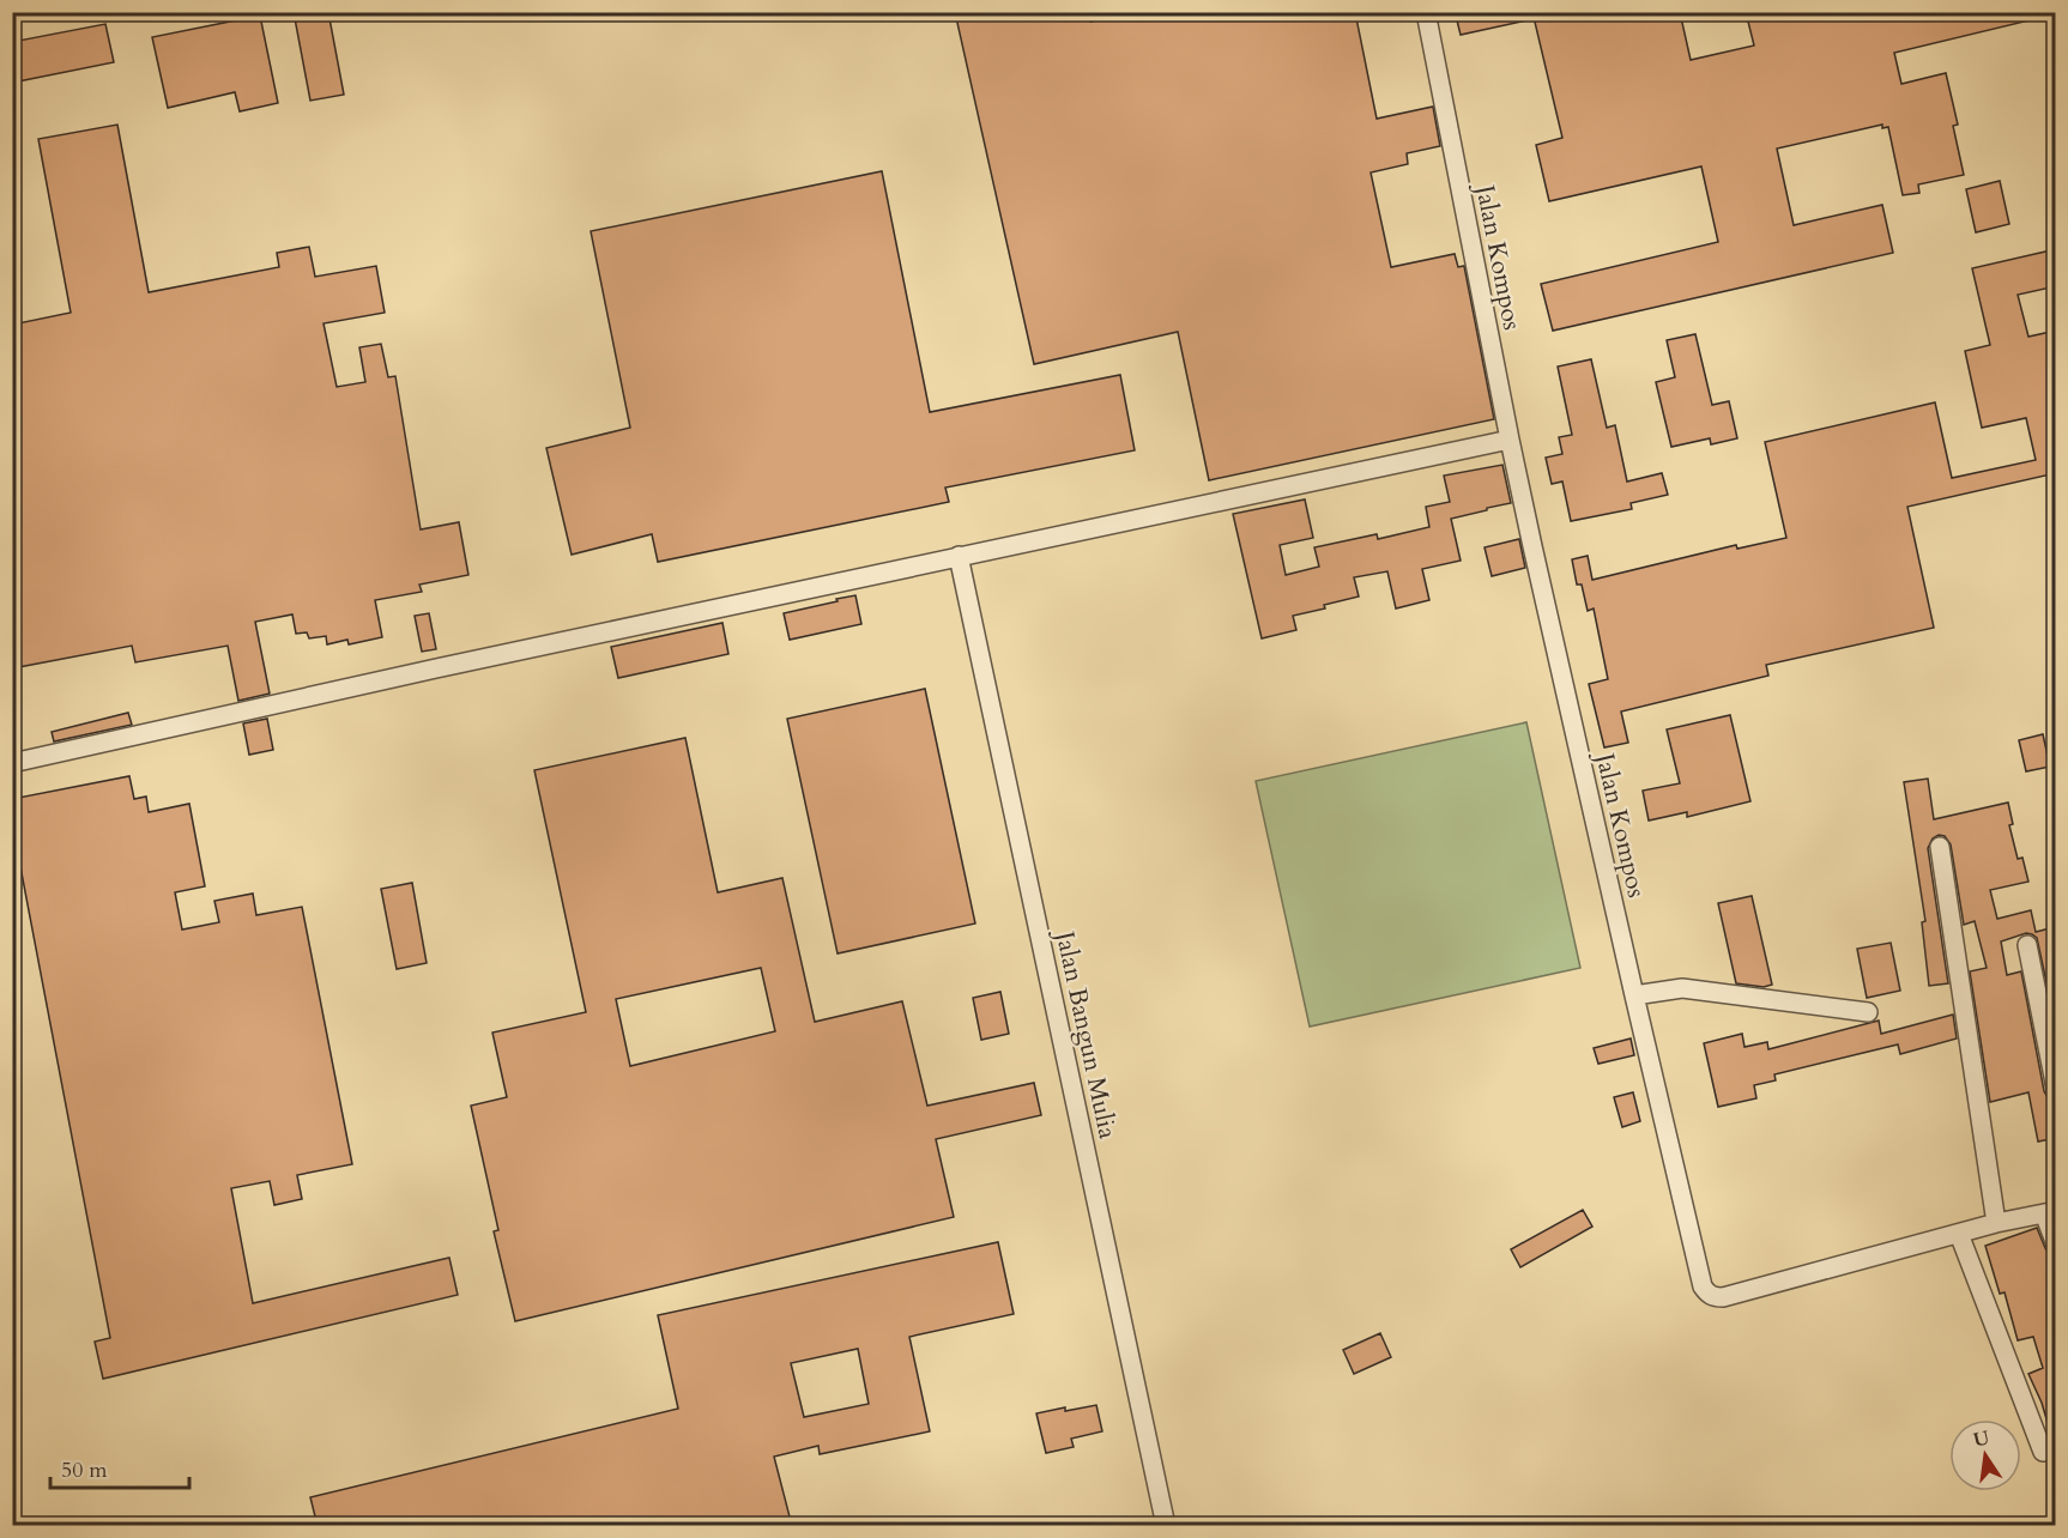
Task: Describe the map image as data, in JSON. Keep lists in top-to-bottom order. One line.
{"streets":{"street":["Jalan Kompos","Jalan Bangun Mulia"]},"scale_bar":"50 m","north":"top"}
